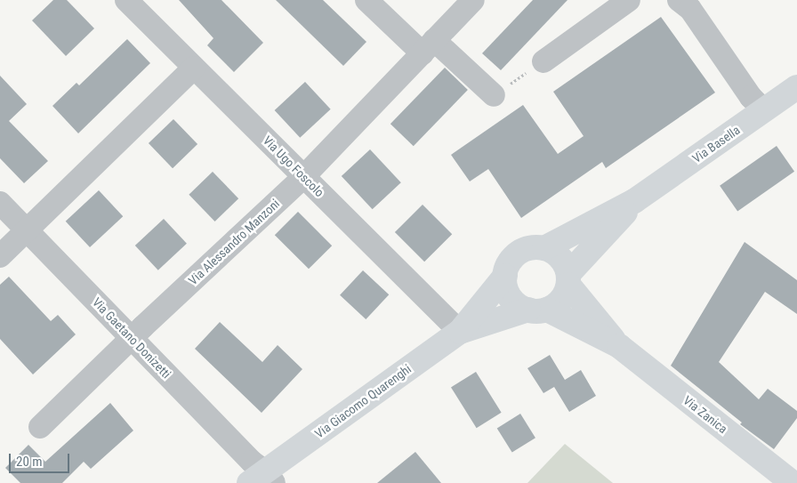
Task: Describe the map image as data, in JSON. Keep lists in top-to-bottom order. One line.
{"streets":{"street":["Via Basella","Via Ugo Foscolo","Via Alessandro Manzoni","Via Gaetano Donizetti","Via Giacomo Quarenghi","Via Zanica"]},"crossings":[["Via Basella","Via Giacomo Quarenghi"],["Via Basella","Via Zanica"],["Via Ugo Foscolo","Via Alessandro Manzoni"],["Via Ugo Foscolo","Via Giacomo Quarenghi"],["Via Alessandro Manzoni","Via Gaetano Donizetti"],["Via Gaetano Donizetti","Via Giacomo Quarenghi"],["Via Giacomo Quarenghi","Via Zanica"]],"scale_bar":"20 m"}
